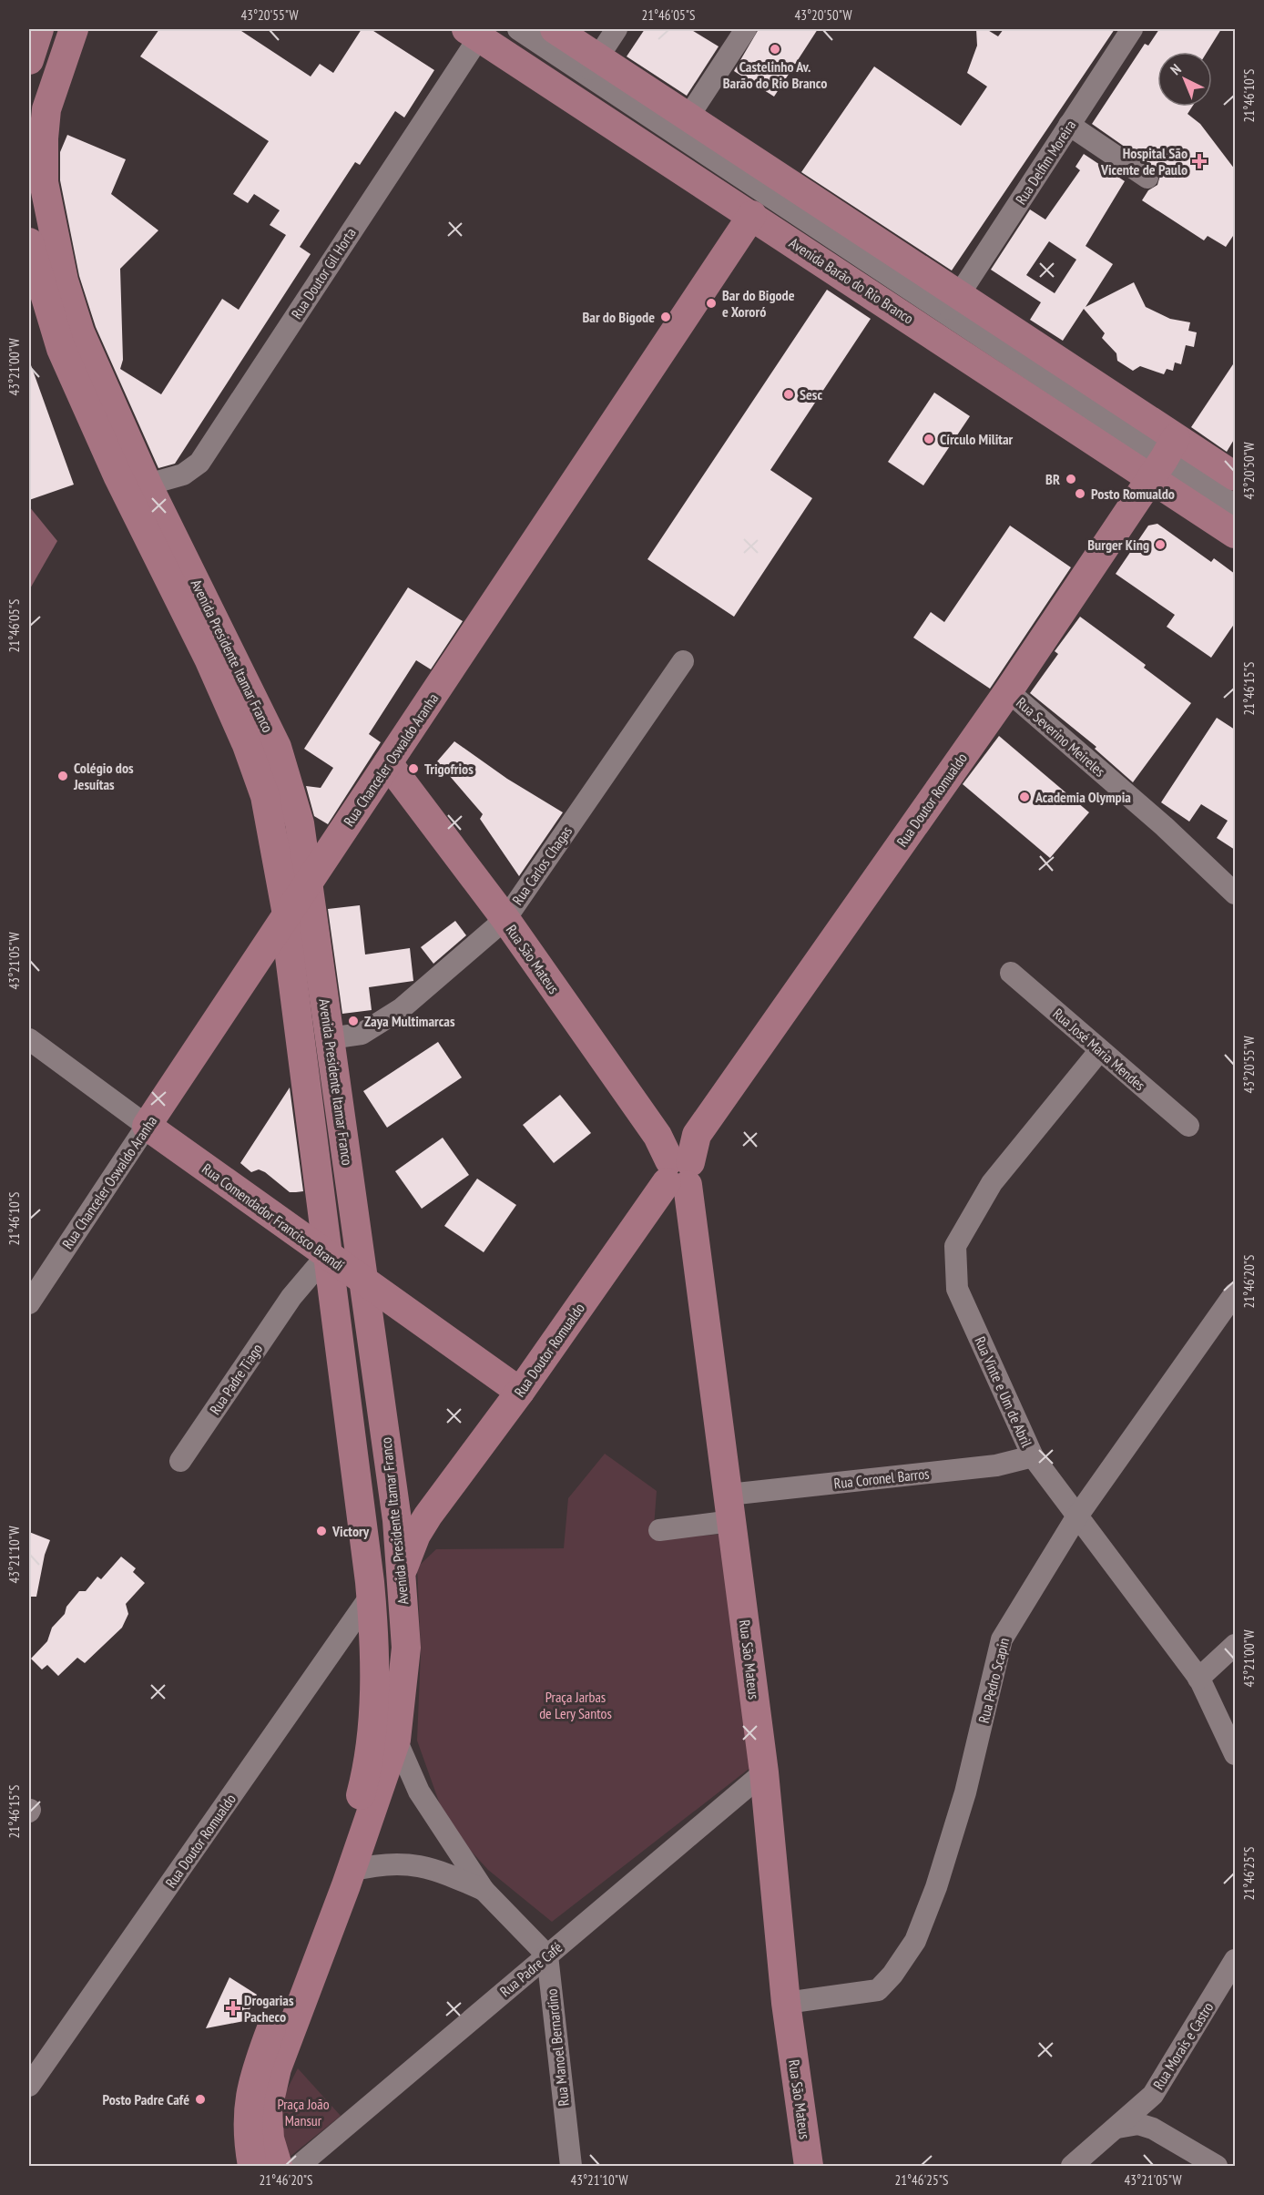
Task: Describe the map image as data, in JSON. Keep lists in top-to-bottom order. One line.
{"streets":{"main road":["Avenida Barão do Rio Branco","Avenida Presidente Itamar Franco","Rua Chanceler Oswaldo Aranha","Rua Doutor Romualdo","Rua São Mateus","Rua Comendador Francisco Brandi"],"street":["Rua Delfim Moreira","Rua Doutor Gil Horta","Rua Severino Meireles","Rua Carlos Chagas","Rua José Maria Mendes","Rua Padre Tiago","Rua Vinte e Um de Abril","Rua Coronel Barros","Rua Pedro Scapin","Rua Padre Café","Rua Morais e Castro","Rua Manoel Bernardino"]},"crossings":[["Rua Delfim Moreira","Avenida Barão do Rio Branco"],["Rua Doutor Gil Horta","Avenida Barão do Rio Branco"],["Rua Doutor Gil Horta","Avenida Presidente Itamar Franco"],["Avenida Barão do Rio Branco","Rua Chanceler Oswaldo Aranha"],["Avenida Barão do Rio Branco","Rua Doutor Romualdo"],["Avenida Presidente Itamar Franco","Rua Chanceler Oswaldo Aranha"],["Avenida Presidente Itamar Franco","Rua Doutor Romualdo"],["Avenida Presidente Itamar Franco","Rua Carlos Chagas"],["Avenida Presidente Itamar Franco","Rua Comendador Francisco Brandi"],["Avenida Presidente Itamar Franco","Rua Padre Tiago"],["Rua Severino Meireles","Rua Doutor Romualdo"],["Rua Chanceler Oswaldo Aranha","Rua São Mateus"],["Rua Chanceler Oswaldo Aranha","Rua Comendador Francisco Brandi"],["Rua Doutor Romualdo","Rua São Mateus"],["Rua Doutor Romualdo","Rua Comendador Francisco Brandi"],["Rua Carlos Chagas","Rua São Mateus"],["Rua São Mateus","Rua Coronel Barros"],["Rua São Mateus","Rua Pedro Scapin"],["Rua São Mateus","Rua Padre Café"],["Rua José Maria Mendes","Rua Vinte e Um de Abril"],["Rua Comendador Francisco Brandi","Rua Padre Tiago"],["Rua Vinte e Um de Abril","Rua Coronel Barros"],["Rua Vinte e Um de Abril","Rua Pedro Scapin"],["Rua Padre Café","Rua Manoel Bernardino"]],"parks":["Praça Jarbas de Lery Santos","Praça João Mansur"],"places":{"other":["Castelinho Av. Barão do Rio Branco","Bar do Bigode e Xororó","Bar do Bigode","Sesc","Círculo Militar","BR","Posto Romualdo","Burger King","Trigofrios","Colégio dos Jesuítas","Academia Olympia","Zaya Multimarcas","Victory","Posto Padre Café"],"health":["Hospital São Vicente de Paulo","Drogarias Pacheco"]},"north":"top left","coordinates":["43°20'55\"W","21°46'05\"S","43°20'50\"W","21°46'10\"S","43°21'00\"W","21°46'15\"S","43°21'05\"W","21°46'20\"S","43°21'10\"W","21°46'25\"S"]}
